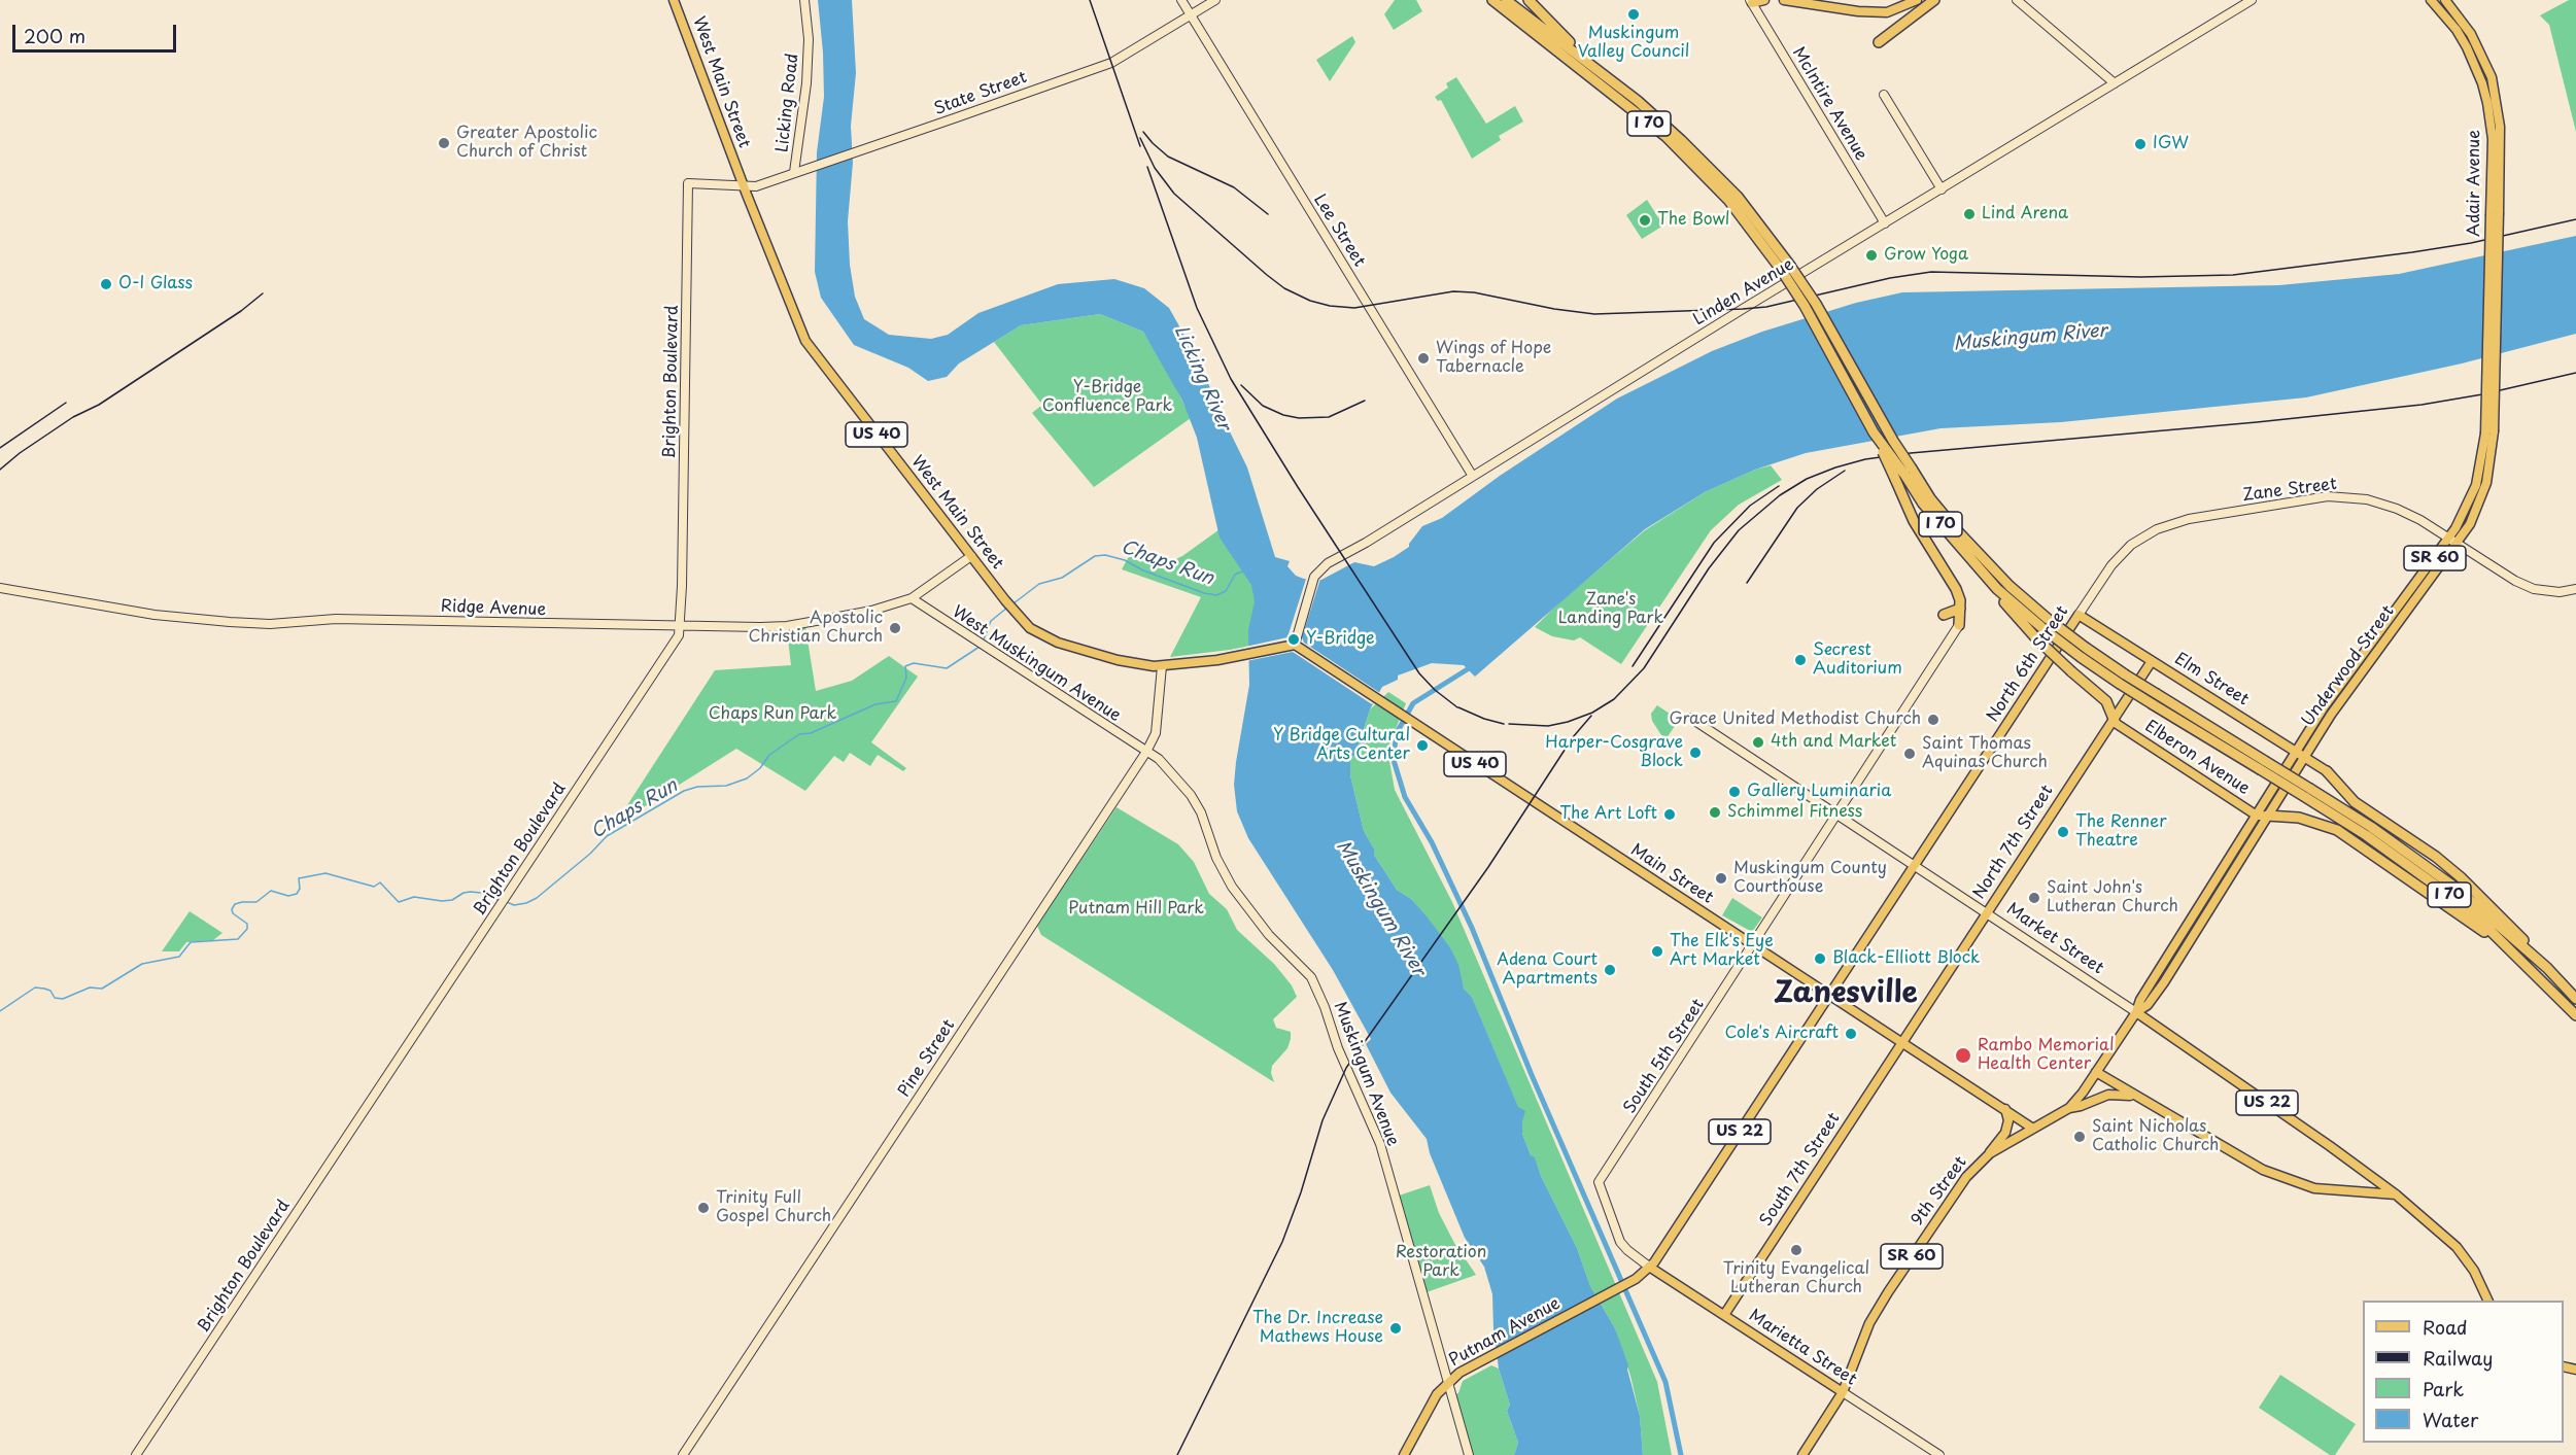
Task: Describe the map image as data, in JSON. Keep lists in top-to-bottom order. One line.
{"streets":{"highway":["I 70"],"main road":["West Main Street","Adair Avenue","US 40","SR 60","North 6th Street","Underwood Street","Elm Street","Elberon Avenue","North 7th Street","Main Street","Market Street","US 22","South 7th Street","9th Street","Putnam Avenue","Marietta Street"],"street":["State Street","Licking Road","McIntire Avenue","Lee Street","Linden Avenue","Brighton Boulevard","Zane Street","Ridge Avenue","West Muskingum Avenue","South 5th Street","Pine Street","Muskingum Avenue"]},"crossings":[["West Main Street","State Street"],["West Main Street","Linden Avenue"],["West Main Street","Ridge Avenue"],["West Main Street","Main Street"],["West Main Street","Pine Street"],["State Street","Licking Road"],["State Street","Lee Street"],["State Street","Brighton Boulevard"],["McIntire Avenue","Linden Avenue"],["Adair Avenue","Underwood Street"],["Lee Street","Linden Avenue"],["Linden Avenue","Main Street"],["Brighton Boulevard","Ridge Avenue"],["Zane Street","North 6th Street"],["Zane Street","Underwood Street"],["SR 60","9th Street"],["SR 60","Marietta Street"],["Ridge Avenue","West Muskingum Avenue"],["West Muskingum Avenue","Pine Street"],["West Muskingum Avenue","Muskingum Avenue"],["North 6th Street","Elm Street"],["North 6th Street","Main Street"],["North 6th Street","Market Street"],["North 6th Street","US 22"],["Underwood Street","Elm Street"],["Underwood Street","Elberon Avenue"],["Underwood Street","Main Street"],["Underwood Street","Market Street"],["Underwood Street","9th Street"],["Elm Street","North 7th Street"],["Elberon Avenue","North 7th Street"],["North 7th Street","Main Street"],["North 7th Street","Market Street"],["North 7th Street","South 7th Street"],["Main Street","South 5th Street"],["Main Street","US 22"],["Main Street","South 7th Street"],["Main Street","9th Street"],["Market Street","South 5th Street"],["Market Street","US 22"],["South 5th Street","US 22"],["South 5th Street","Putnam Avenue"],["South 5th Street","Marietta Street"],["Pine Street","Muskingum Avenue"],["Muskingum Avenue","Putnam Avenue"],["US 22","Putnam Avenue"],["US 22","Marietta Street"],["South 7th Street","Marietta Street"],["9th Street","Marietta Street"],["Putnam Avenue","Marietta Street"]],"districts":["Zanesville"],"water":["Muskingum River","Licking River","Chaps Run"],"parks":["Y-Bridge Confluence Park","Zane's Landing Park","Chaps Run Park","Putnam Hill Park","Restoration Park"],"places":["Muskingum Valley Council","Greater Apostolic Church of Christ","IGW","Lind Arena","The Bowl","Grow Yoga","O-I Glass","Wings of Hope Tabernacle","Apostolic Christian Church","Y-Bridge","Secrest Auditorium","Grace United Methodist Church","4th and Market","Y Bridge Cultural Arts Center","Harper-Cosgrave Block","Saint Thomas Aquinas Church","Gallery Luminaria","Schimmel Fitness","The Art Loft","The Renner Theatre","Muskingum County Courthouse","Saint John's Lutheran Church","The Elk's Eye Art Market","Black-Elliott Block","Adena Court Apartments","Cole's Aircraft","Rambo Memorial Health Center","Saint Nicholas Catholic Church","Trinity Full Gospel Church","Trinity Evangelical Lutheran Church","The Dr. Increase Mathews House"],"legend":["Road","Railway","Park","Water"],"scale_bar":"200 m"}
